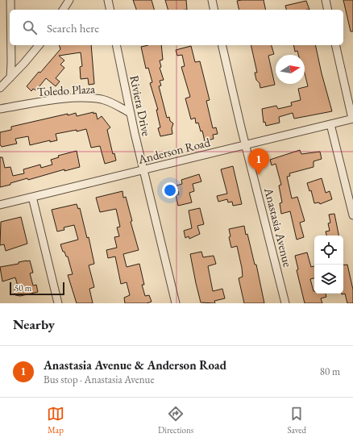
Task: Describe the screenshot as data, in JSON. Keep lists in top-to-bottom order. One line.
{"streets":{"street":["Toledo Plaza","Riviera Drive","Anderson Road","Anastasia Avenue"]},"crossings":[["Toledo Plaza","Riviera Drive"],["Riviera Drive","Anderson Road"],["Anderson Road","Anastasia Avenue"]],"scale_bar":"50 m","north":"right","page":{"search":"Search here","pins":"1","scale":"50 m","heading":"Nearby","list":[{"mark":"1","name":"Anastasia Avenue & Anderson Road","note":"Bus stop · Anastasia Avenue","value":"80 m"}],"nav":["Map","Directions","Saved"]}}
